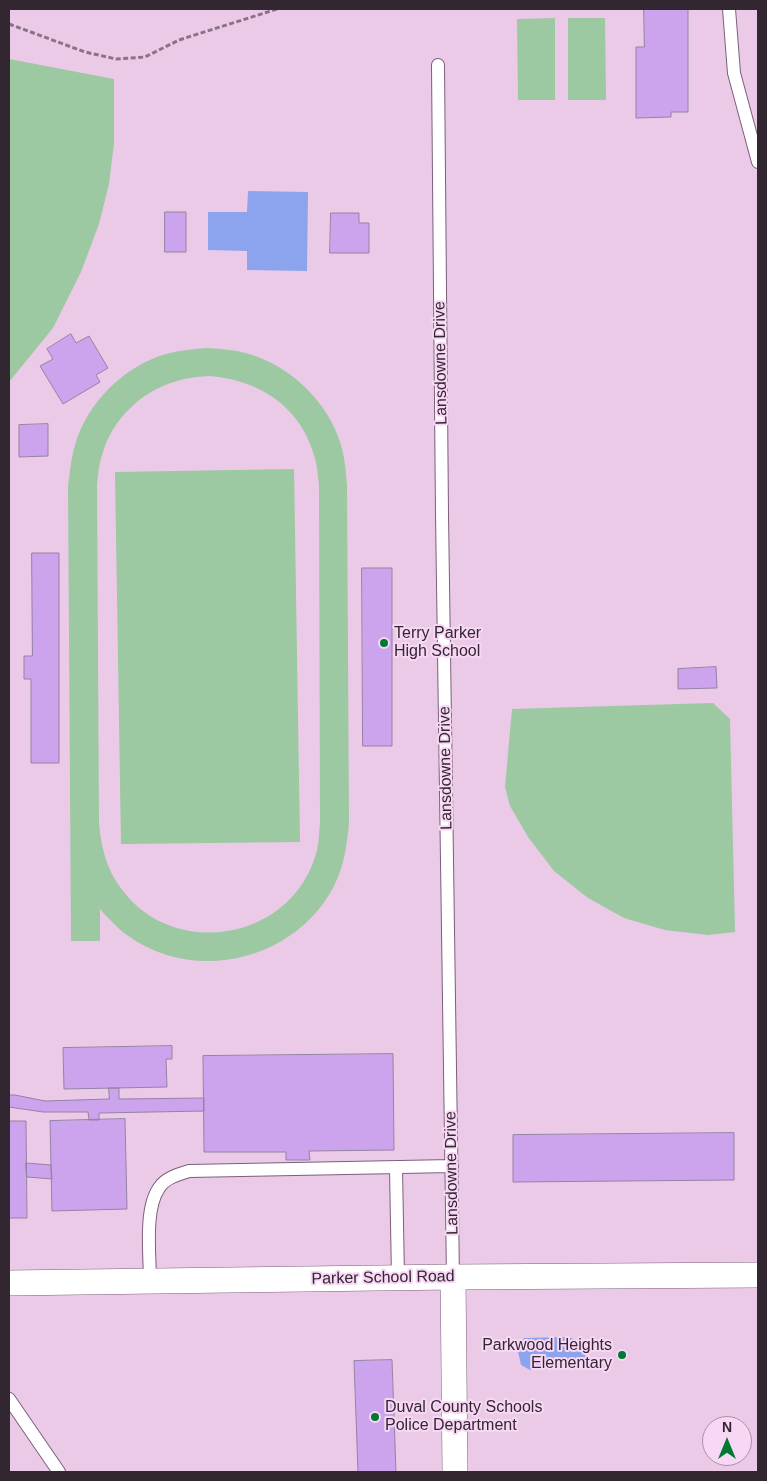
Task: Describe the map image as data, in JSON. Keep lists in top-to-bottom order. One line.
{"streets":{"street":["Lansdowne Drive","Parker School Road"]},"crossings":[["Lansdowne Drive","Parker School Road"]],"places":["Terry Parker High School","Parkwood Heights Elementary","Duval County Schools Police Department"],"north":"top"}
